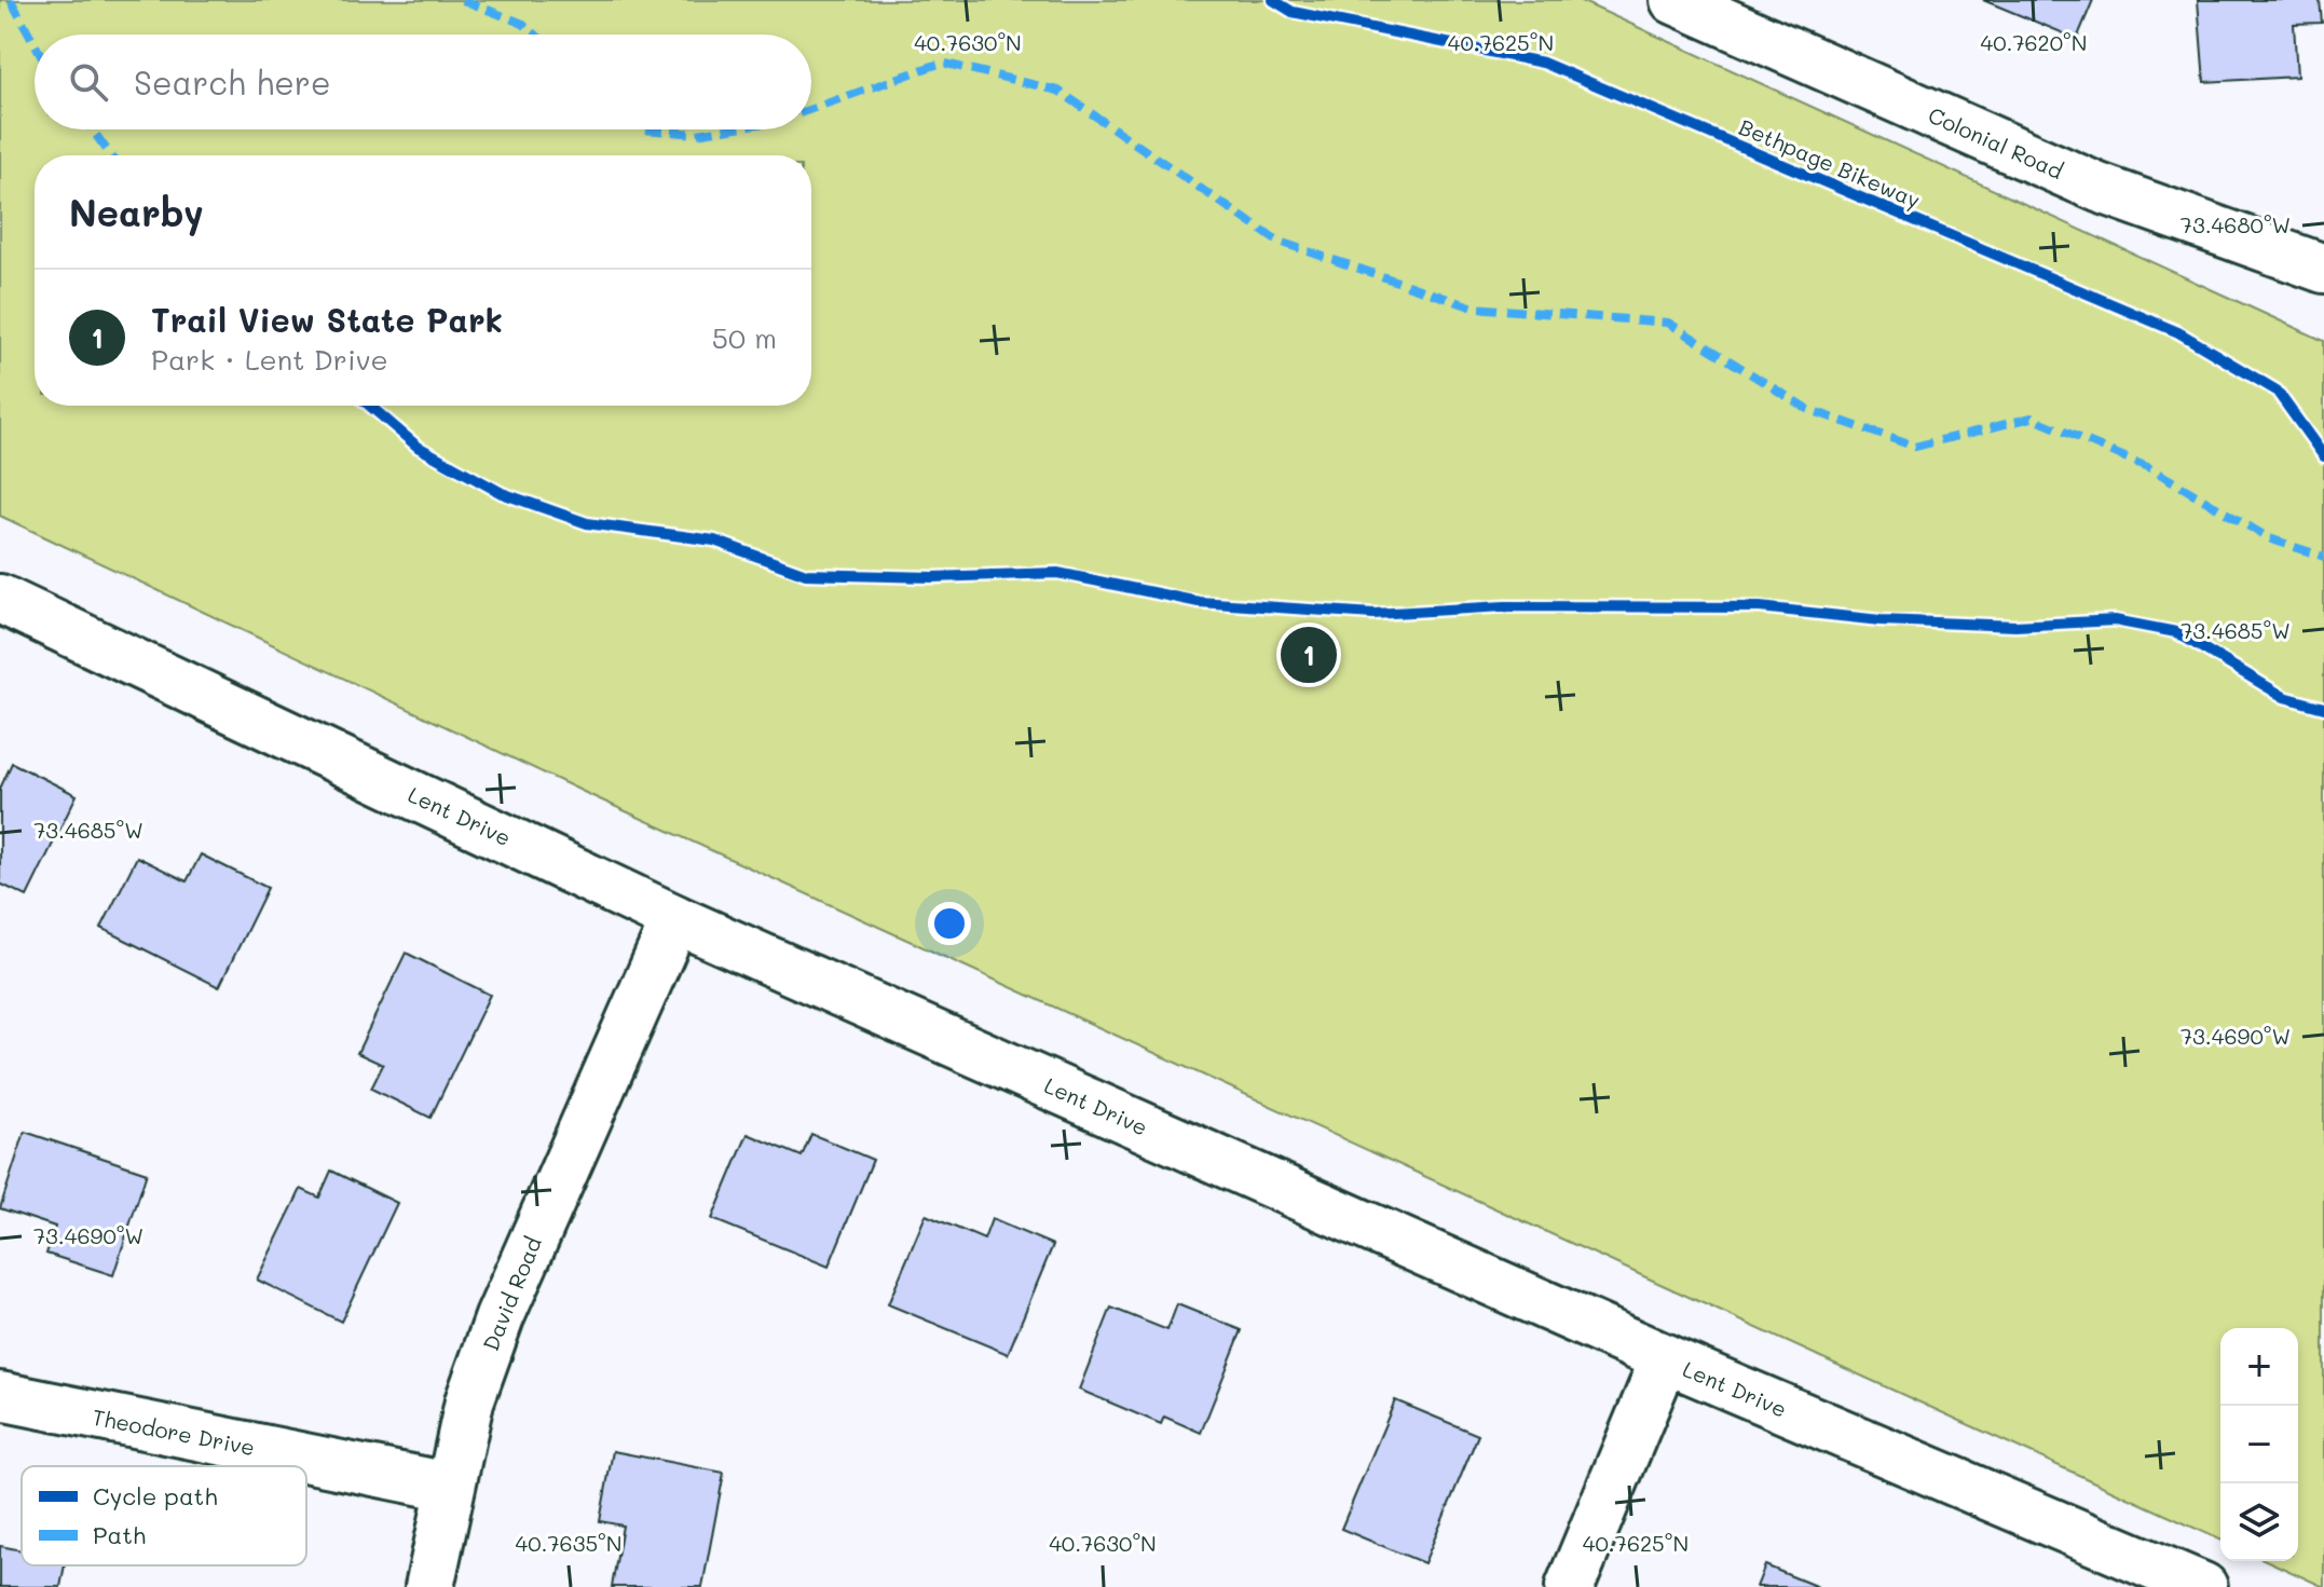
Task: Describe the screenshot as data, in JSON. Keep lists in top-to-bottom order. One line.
{"streets":{"street":["Colonial Road","Lent Drive","David Road","Theodore Drive"],"cycle path":["Bethpage Bikeway"]},"crossings":[["Lent Drive","David Road"],["David Road","Theodore Drive"]],"legend":["Cycle path","Path"],"page":{"search":"Search here","heading":"Nearby","list":[{"mark":"1","name":"Trail View State Park","note":"Park · Lent Drive","value":"50 m"}],"pins":"1","map_buttons":["+","−"]},"coordinates":["40.7630°N","40.7625°N","40.7620°N","73.4680°W","73.4685°W","73.4690°W","40.7635°N"]}
